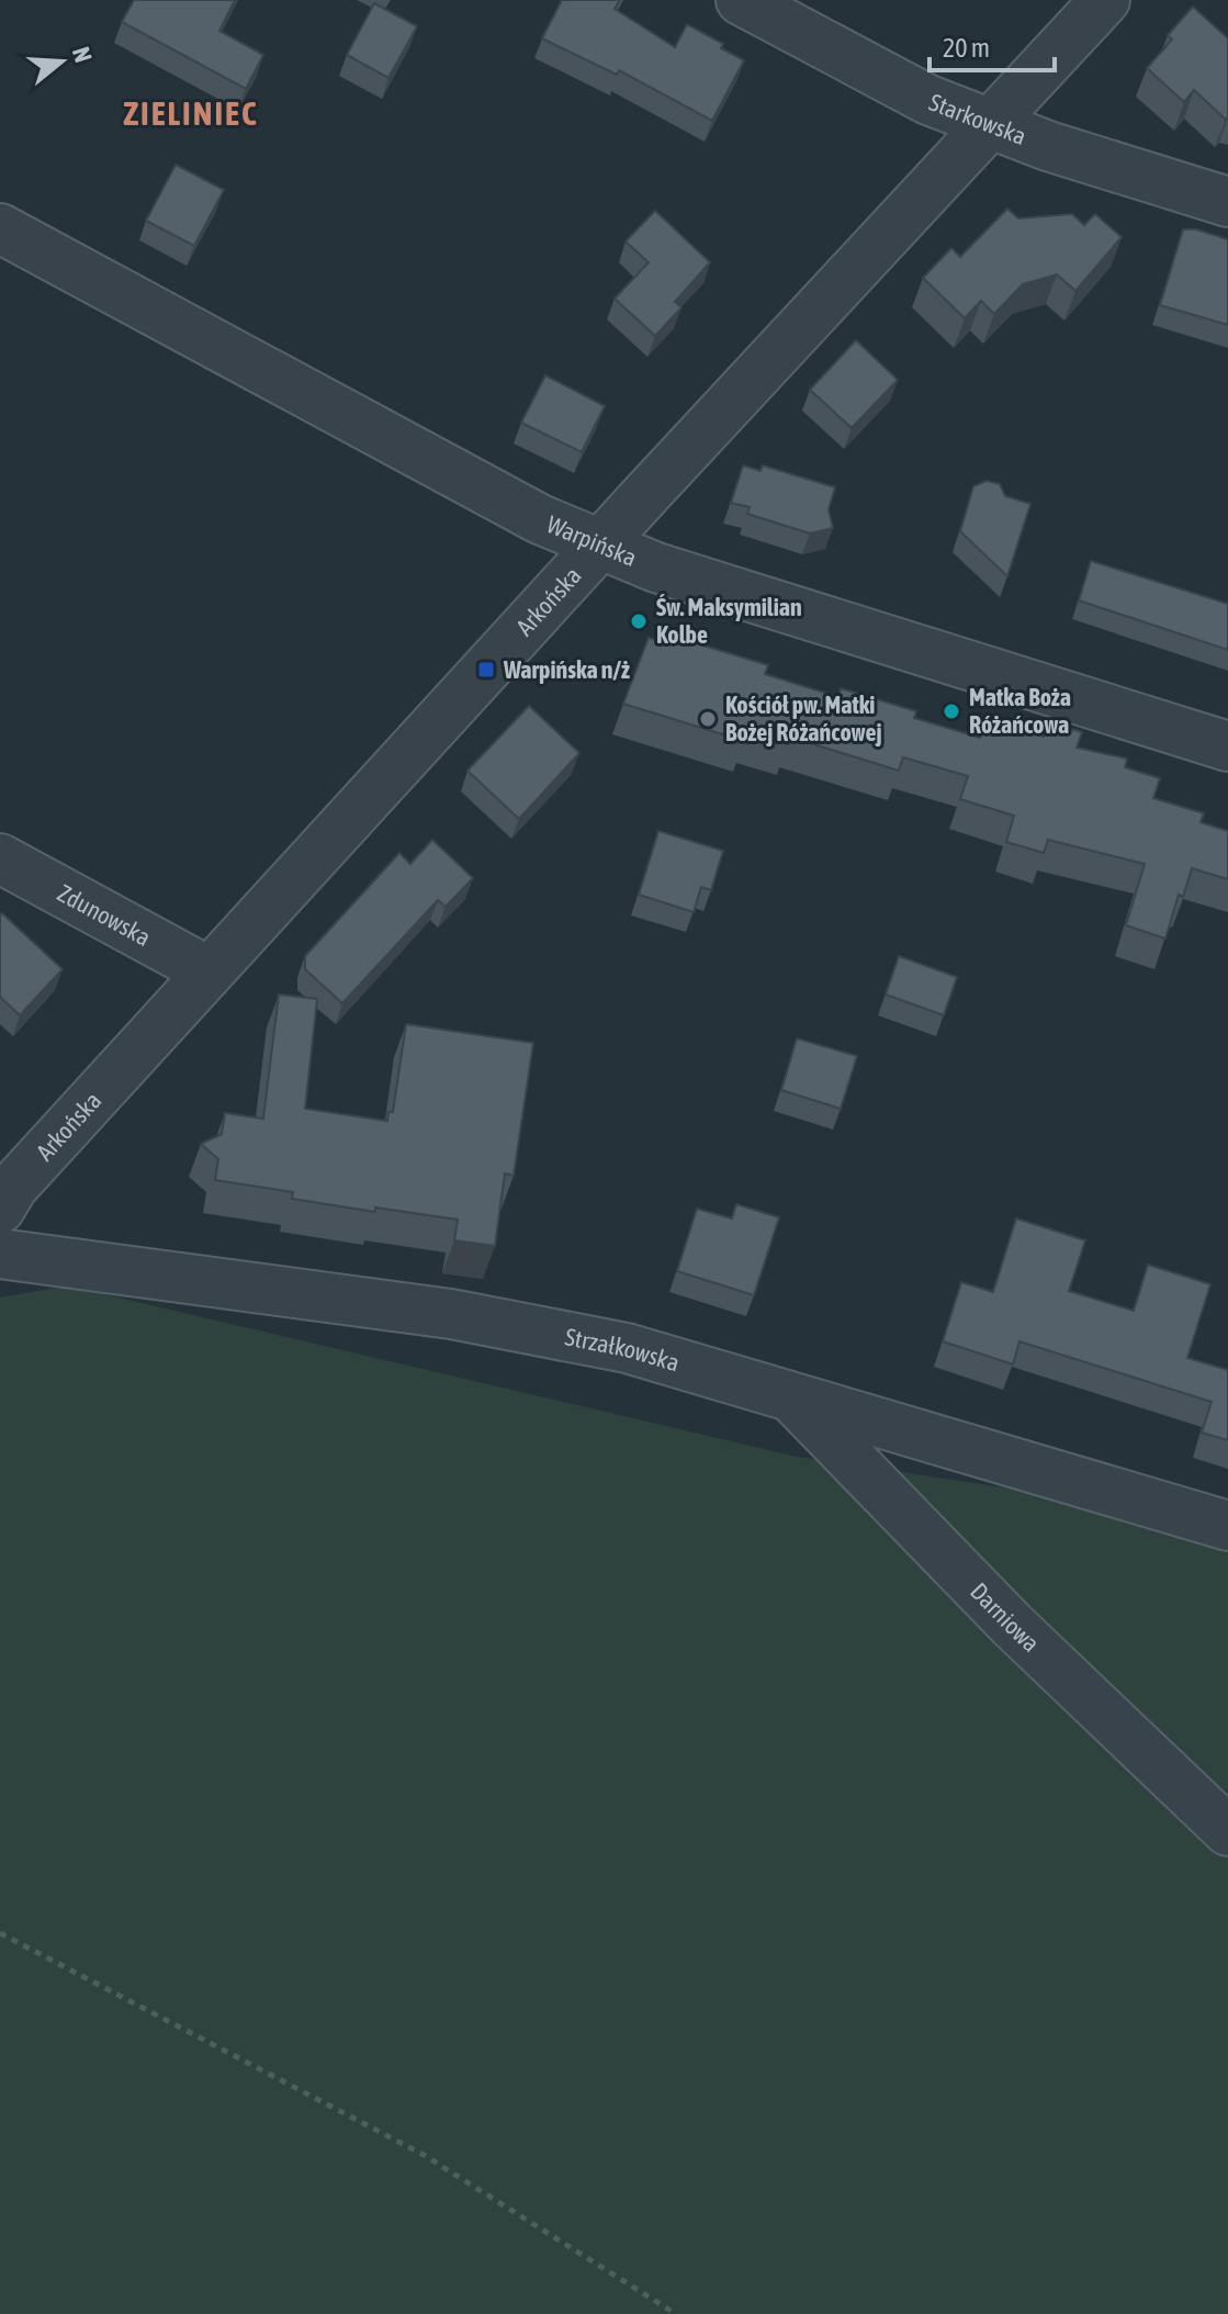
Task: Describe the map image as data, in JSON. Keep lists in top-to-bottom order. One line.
{"streets":{"street":["Starkowska","Warpińska","Arkońska","Zdunowska","Strzałkowska","Darniowa"]},"crossings":[["Starkowska","Arkońska"],["Warpińska","Arkońska"],["Arkońska","Zdunowska"],["Strzałkowska","Darniowa"]],"districts":["ZIELINIEC"],"places":{"other":["Św. Maksymilian Kolbe","Matka Boża Różańcowa","Kościół pw. Matki Bożej Różańcowej"],"transit":["Warpińska n/ż"]},"scale_bar":"20 m","north":"right"}
